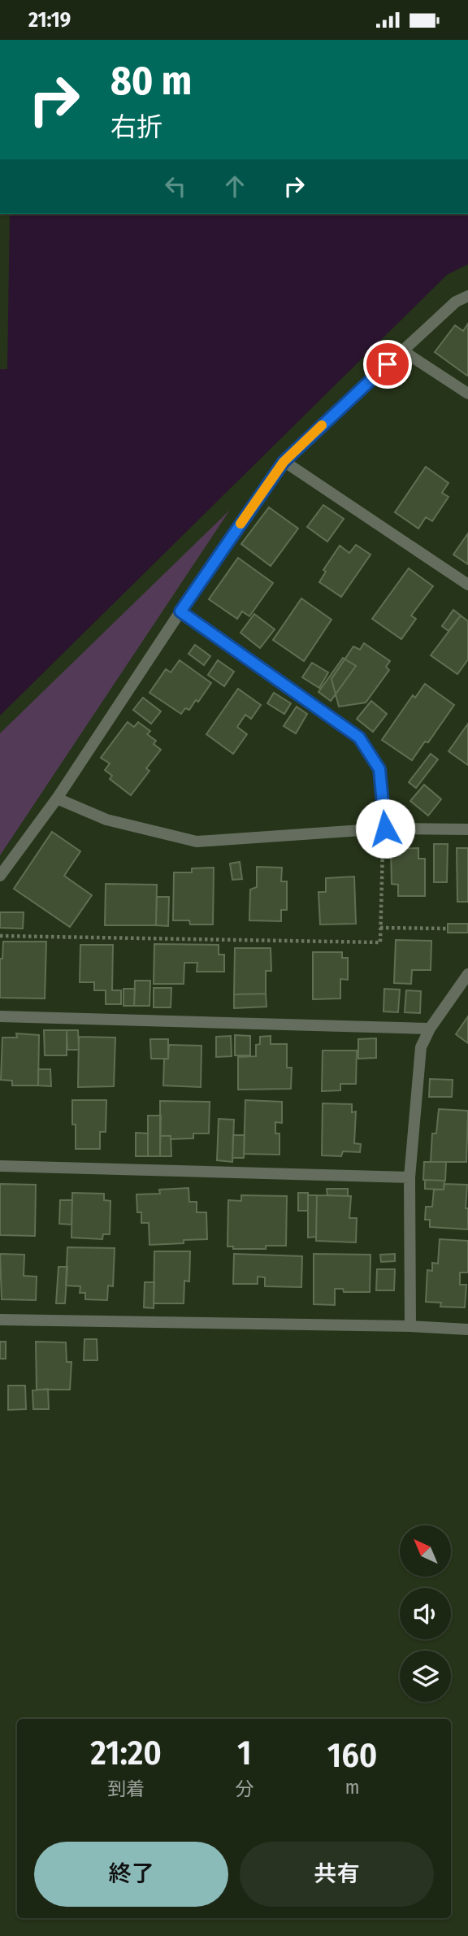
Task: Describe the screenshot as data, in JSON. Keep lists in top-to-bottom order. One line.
{"north":"top left","page":{"status":"21:19","turn":["80 m","右折"],"eta":["21:20","到着","1","分","160","m"],"buttons":["終了","共有"]}}
